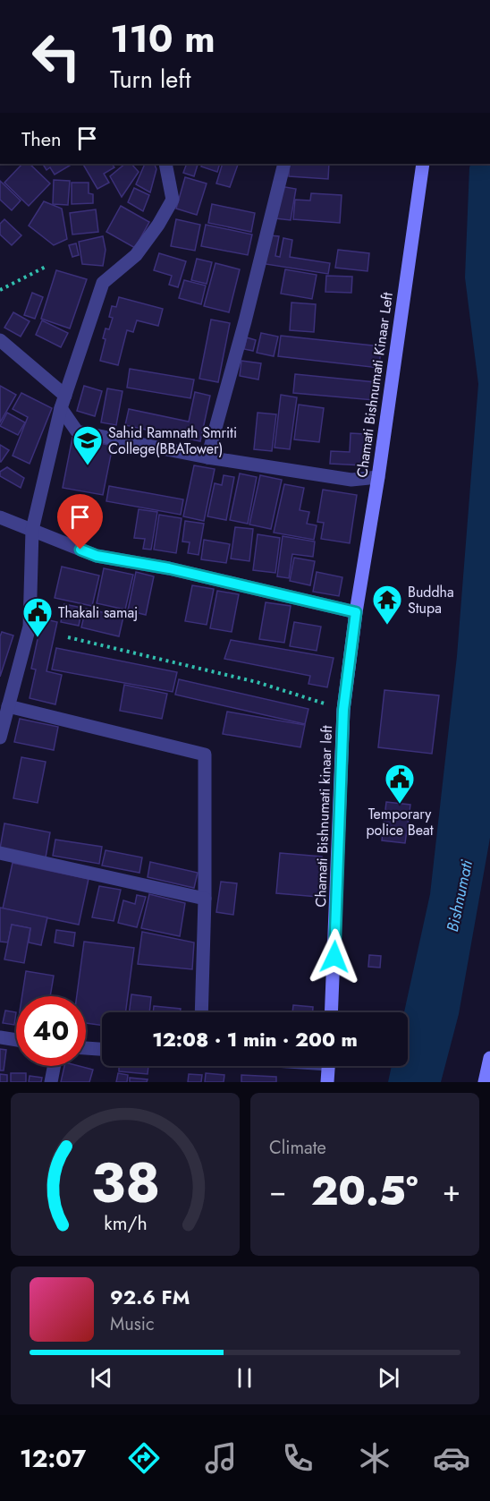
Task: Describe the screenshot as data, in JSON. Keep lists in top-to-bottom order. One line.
{"streets":{"street":["Chamati Bishnumati Kinaar Left","Chamati Bishnumati kinaar left"]},"crossings":[["Chamati Bishnumati Kinaar Left","Chamati Bishnumati kinaar left"]],"water":["Bishnumati"],"places":{"school or university":["Sahid Ramnath Smriti College(BBATower)"],"temple":["Buddha Stupa"],"public building":["Thakali samaj","Temporary police Beat"]},"page":{"turn":["110 m","Turn left"],"then":"Then","limit":"40","trip":"12:08 · 1 min · 200 m","tile":"Climate","heat":["−","20.5°","+"],"song":["92.6 FM","Music"],"tabs":"12:07","gauge":["38","km/h"]}}
